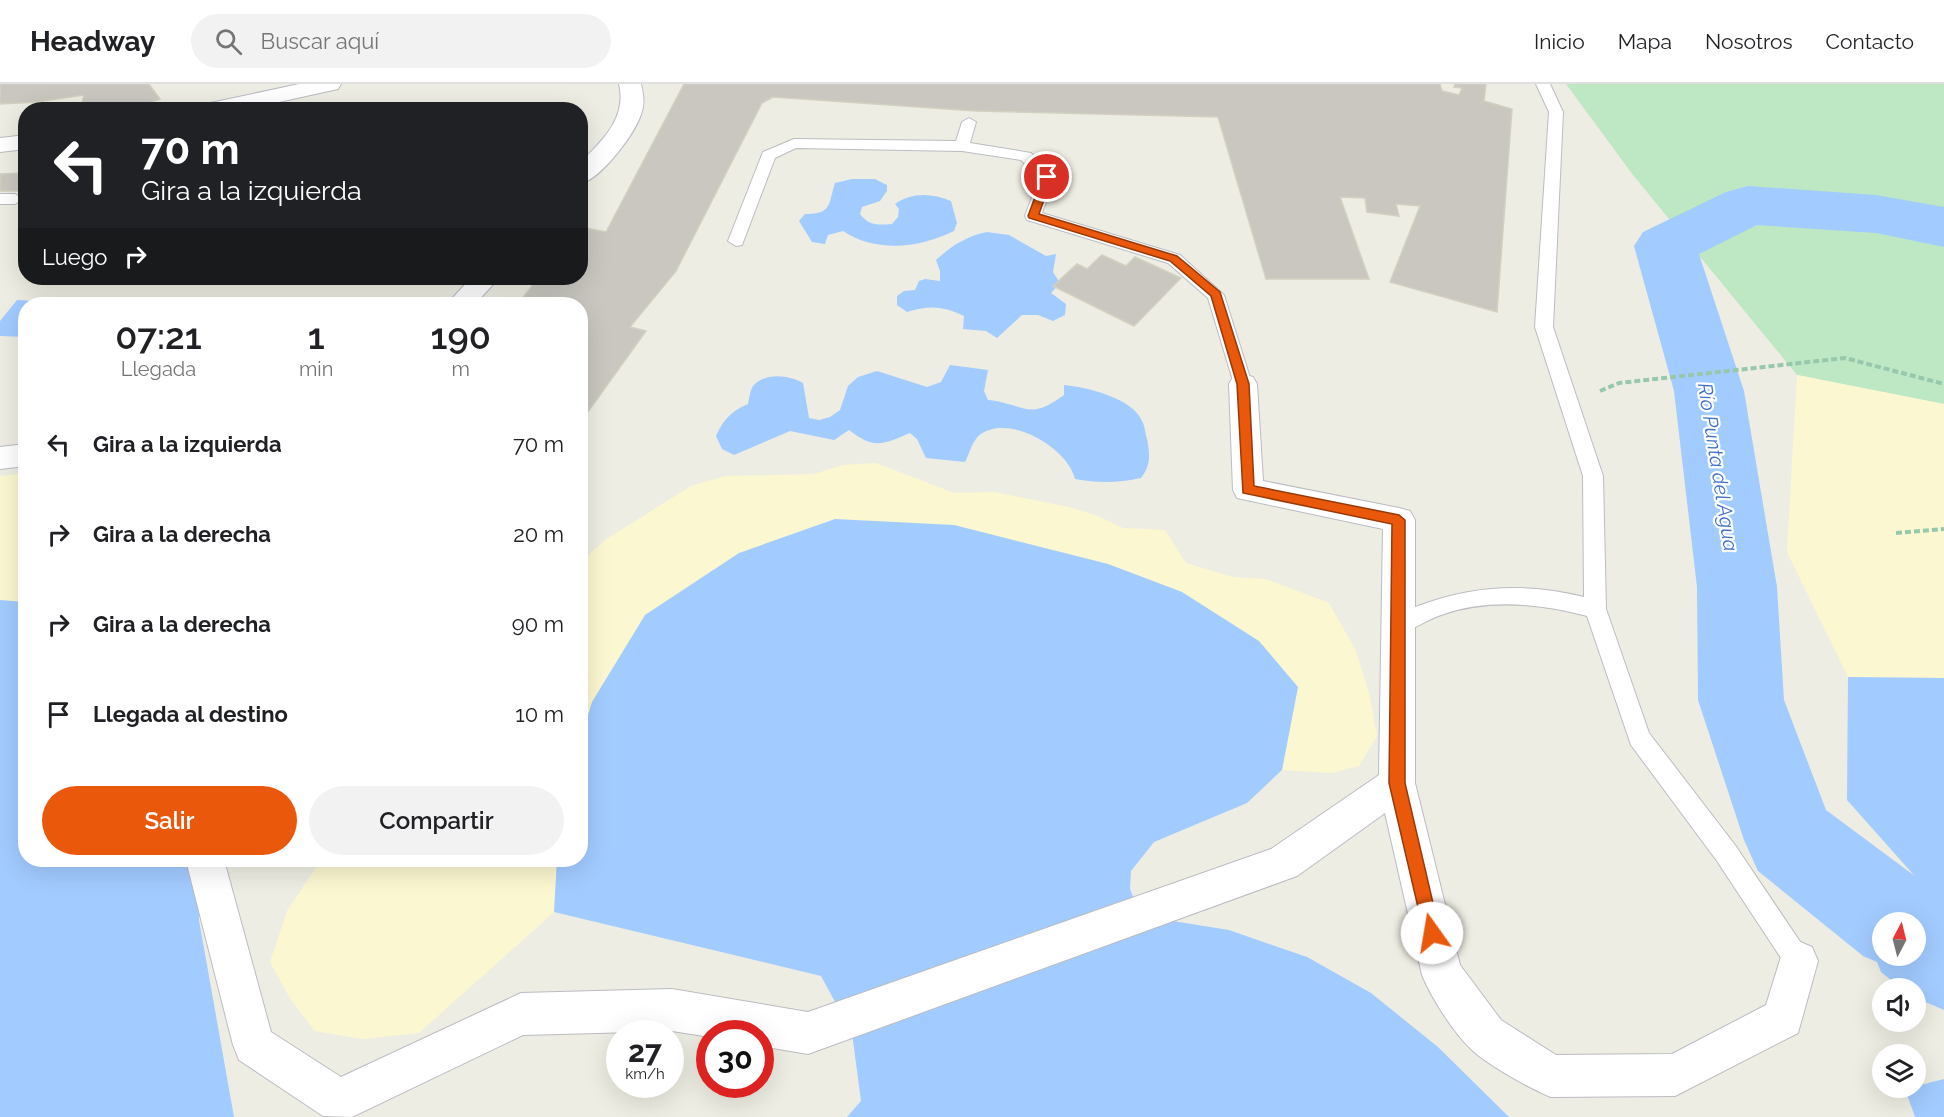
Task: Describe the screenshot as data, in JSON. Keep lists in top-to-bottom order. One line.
{"water":["Río Punta del Agua"],"north":"top","page":{"header":"Headway","search":"Buscar aquí","nav":["Inicio","Mapa","Nosotros","Contacto"],"turn":["70 m","Gira a la izquierda"],"then":"Luego","eta":["07:21","Llegada","1","min","190","m"],"list":[{"name":"Gira a la izquierda","value":"70 m"},{"name":"Gira a la derecha","value":"20 m"},{"name":"Gira a la derecha","value":"90 m"},{"name":"Llegada al destino","value":"10 m"}],"buttons":["Salir","Compartir"],"speed":"27 km/h","limit":"30"}}
